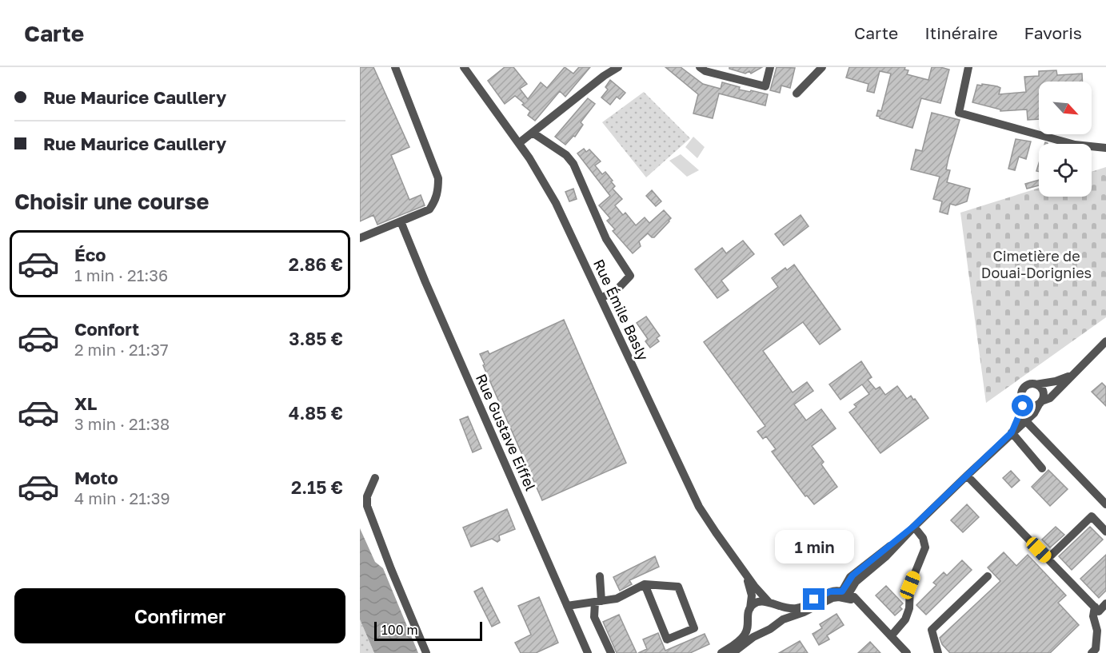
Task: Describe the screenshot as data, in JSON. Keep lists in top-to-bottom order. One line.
{"streets":{"street":["Rue Émile Basly","Rue Gustave Eiffel"]},"parks":["Cimetière de Douai-Dorignies"],"scale_bar":"100 m","north":"bottom right","page":{"header":"Carte","nav":["Carte","Itinéraire","Favoris"],"banner":["Rue Maurice Caullery","Rue Maurice Caullery"],"heading":"Choisir une course","list":[{"name":"Éco","note":"1 min · 21:36","value":"2.86 €"},{"name":"Confort","note":"2 min · 21:37","value":"3.85 €"},{"name":"XL","note":"3 min · 21:38","value":"4.85 €"},{"name":"Moto","note":"4 min · 21:39","value":"2.15 €"}],"bubble":"1 min","buttons":"Confirmer","scale":"100 m"}}
